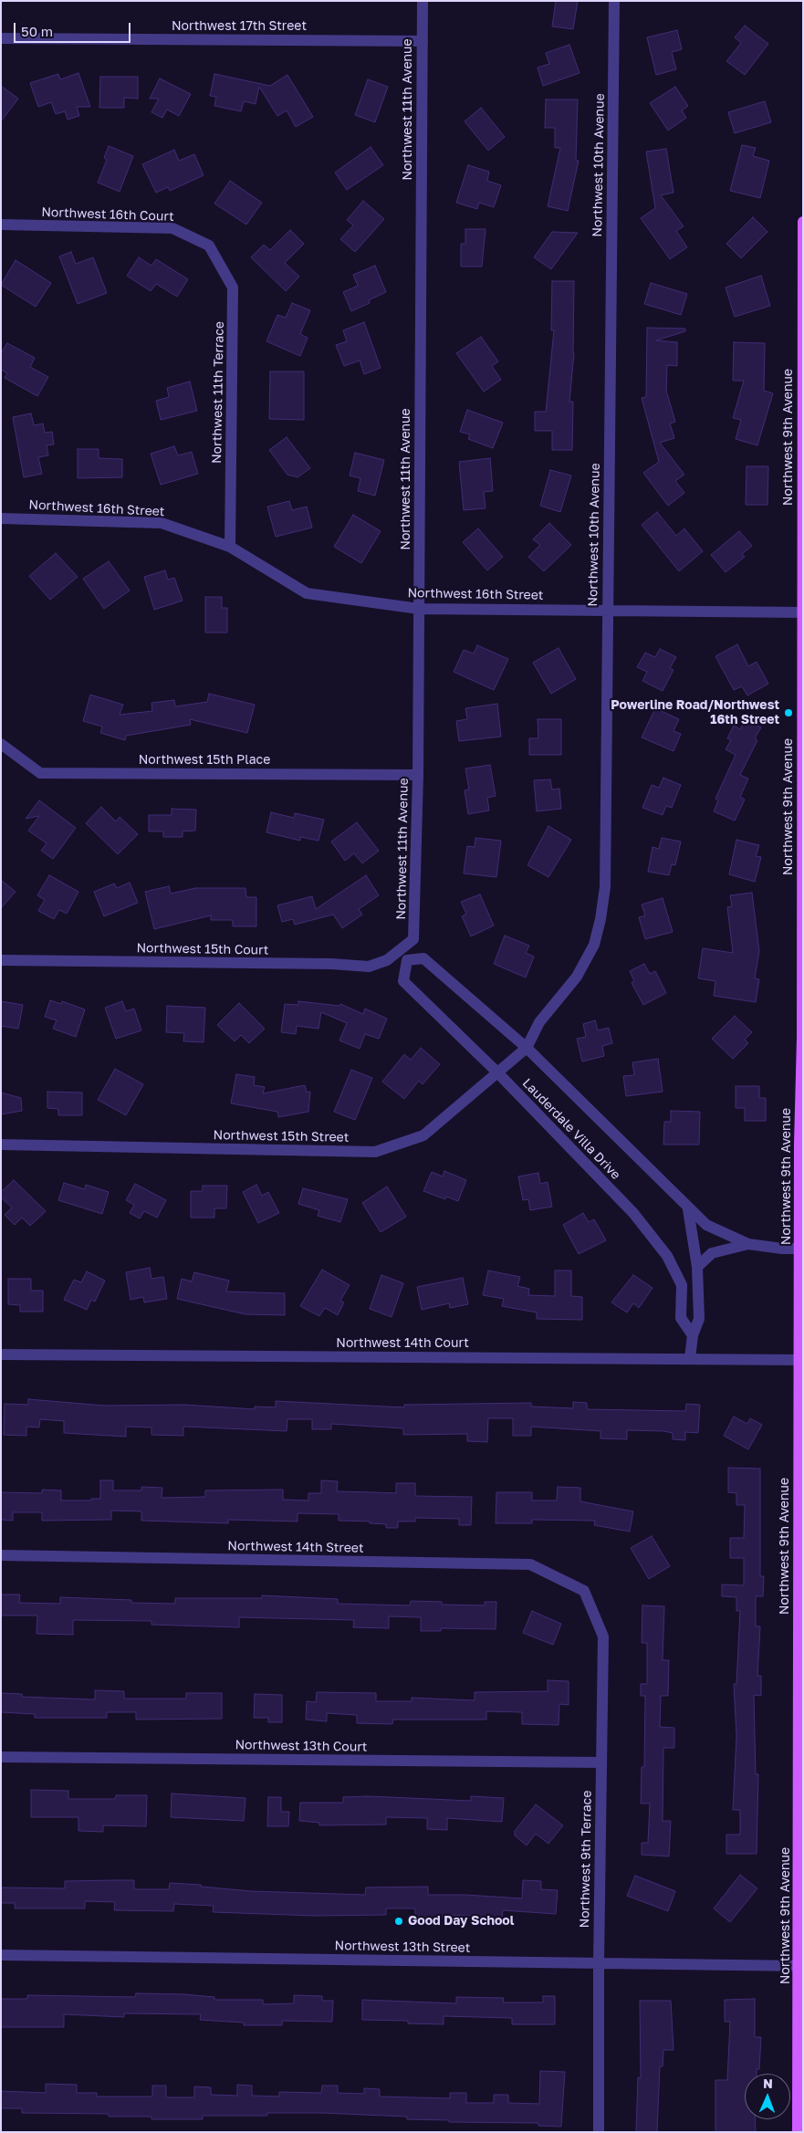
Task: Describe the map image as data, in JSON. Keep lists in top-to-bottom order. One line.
{"streets":{"main road":["Northwest 9th Avenue"],"street":["Northwest 17th Street","Northwest 11th Avenue","Northwest 10th Avenue","Northwest 16th Court","Northwest 11th Terrace","Northwest 16th Street","Northwest 15th Place","Northwest 15th Court","Lauderdale Villa Drive","Northwest 15th Street","Northwest 14th Court","Northwest 14th Street","Northwest 13th Court","Northwest 9th Terrace","Northwest 13th Street"]},"crossings":[["Northwest 17th Street","Northwest 11th Avenue"],["Northwest 11th Avenue","Northwest 16th Street"],["Northwest 11th Avenue","Northwest 15th Place"],["Northwest 11th Avenue","Northwest 15th Court"],["Northwest 11th Avenue","Lauderdale Villa Drive"],["Northwest 10th Avenue","Northwest 16th Street"],["Northwest 10th Avenue","Lauderdale Villa Drive"],["Northwest 10th Avenue","Northwest 15th Street"],["Northwest 16th Court","Northwest 11th Terrace"],["Northwest 11th Terrace","Northwest 16th Street"],["Northwest 9th Avenue","Northwest 16th Street"],["Northwest 9th Avenue","Lauderdale Villa Drive"],["Northwest 9th Avenue","Northwest 14th Court"],["Northwest 9th Avenue","Northwest 13th Street"],["Northwest 15th Court","Lauderdale Villa Drive"],["Lauderdale Villa Drive","Northwest 15th Street"],["Northwest 14th Street","Northwest 9th Terrace"],["Northwest 13th Court","Northwest 9th Terrace"],["Northwest 9th Terrace","Northwest 13th Street"]],"places":["Powerline Road/Northwest 16th Street","Good Day School"],"scale_bar":"50 m","north":"top"}
